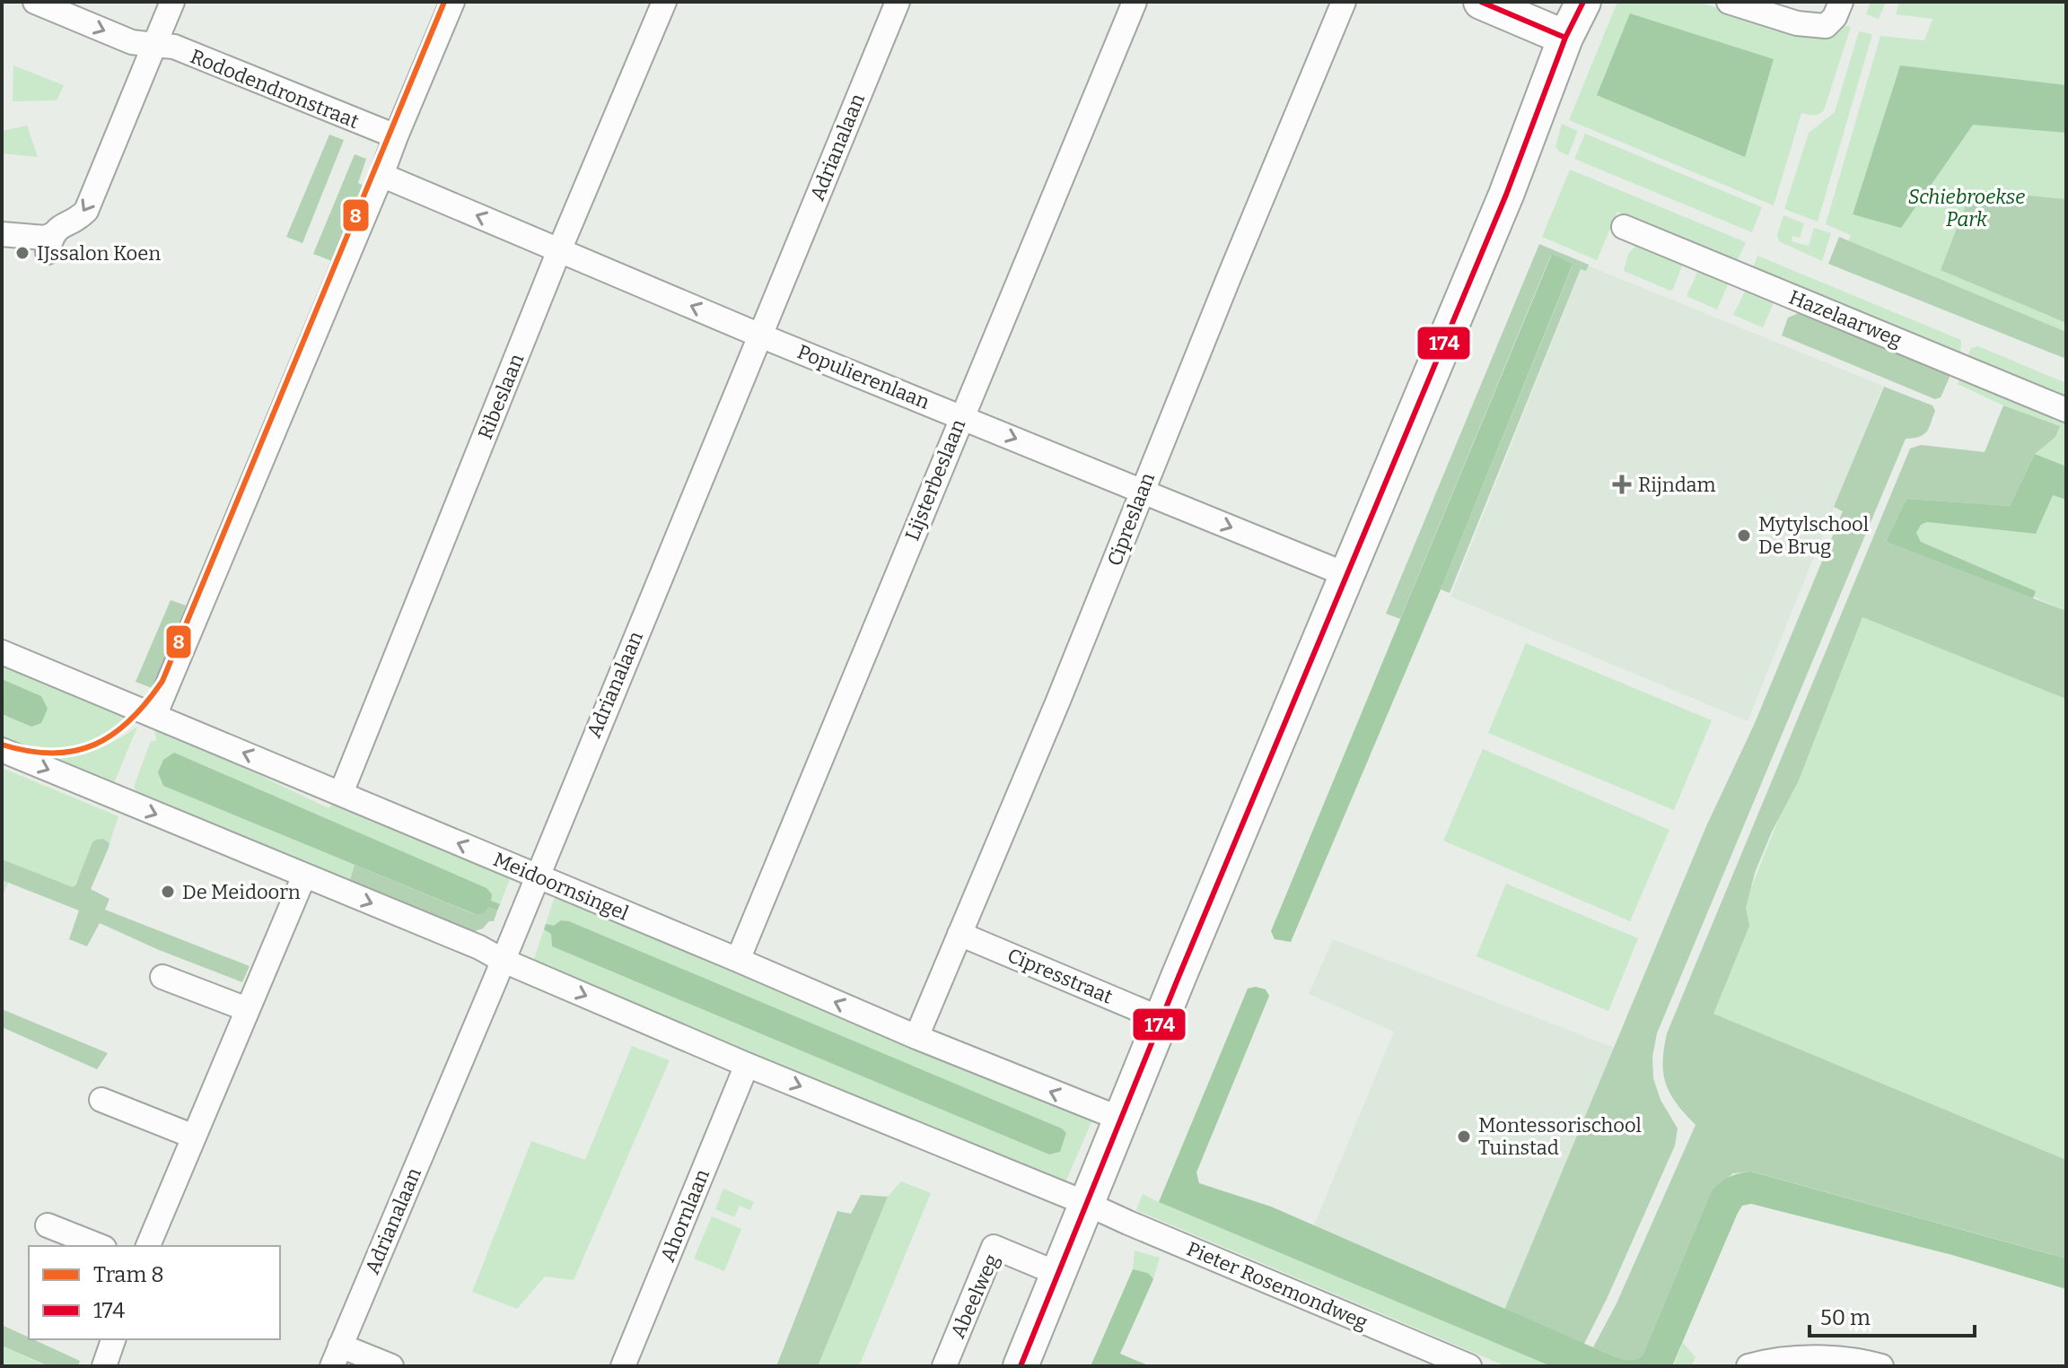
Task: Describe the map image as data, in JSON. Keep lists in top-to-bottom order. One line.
{"streets":{"street":["Rododendronstraat","Adrianalaan","Hazelaarweg","Populierenlaan","Ribeslaan","Lijsterbeslaan","Cipreslaan","Meidoornsingel","Cipresstraat","Ahornlaan","Pieter Rosemondweg","Abeelweg"]},"crossings":[["Adrianalaan","Populierenlaan"],["Adrianalaan","Meidoornsingel"],["Populierenlaan","Ribeslaan"],["Populierenlaan","Lijsterbeslaan"],["Populierenlaan","Cipreslaan"],["Ribeslaan","Meidoornsingel"],["Lijsterbeslaan","Meidoornsingel"],["Cipreslaan","Meidoornsingel"],["Cipreslaan","Cipresstraat"]],"parks":["Schiebroekse Park"],"places":{"other":["IJssalon Koen","Mytylschool De Brug","De Meidoorn","Montessorischool Tuinstad"],"health":["Rijndam"]},"lines":["tram line 8","transit line 174"],"legend":["Tram 8","174"],"scale_bar":"50 m"}
